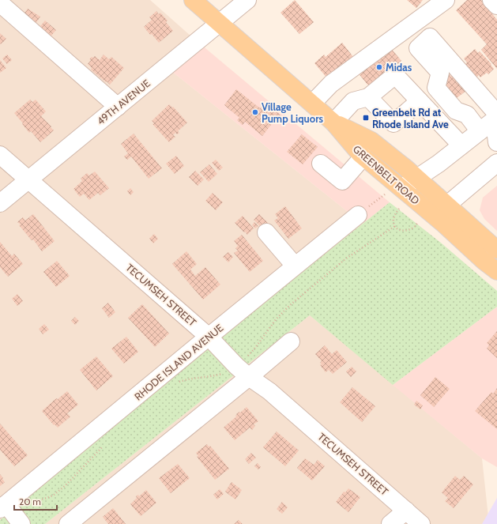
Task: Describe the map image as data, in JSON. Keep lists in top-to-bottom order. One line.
{"streets":{"main road":["GREENBELT ROAD"],"street":["49TH AVENUE","TECUMSEH STREET","RHODE ISLAND AVENUE"]},"crossings":[["49TH AVENUE","GREENBELT ROAD"],["49TH AVENUE","TECUMSEH STREET"],["TECUMSEH STREET","RHODE ISLAND AVENUE"]],"places":{"other":["Midas","Village Pump Liquors"],"transit":["Greenbelt Rd at Rhode Island Ave"]},"scale_bar":"20 m"}
